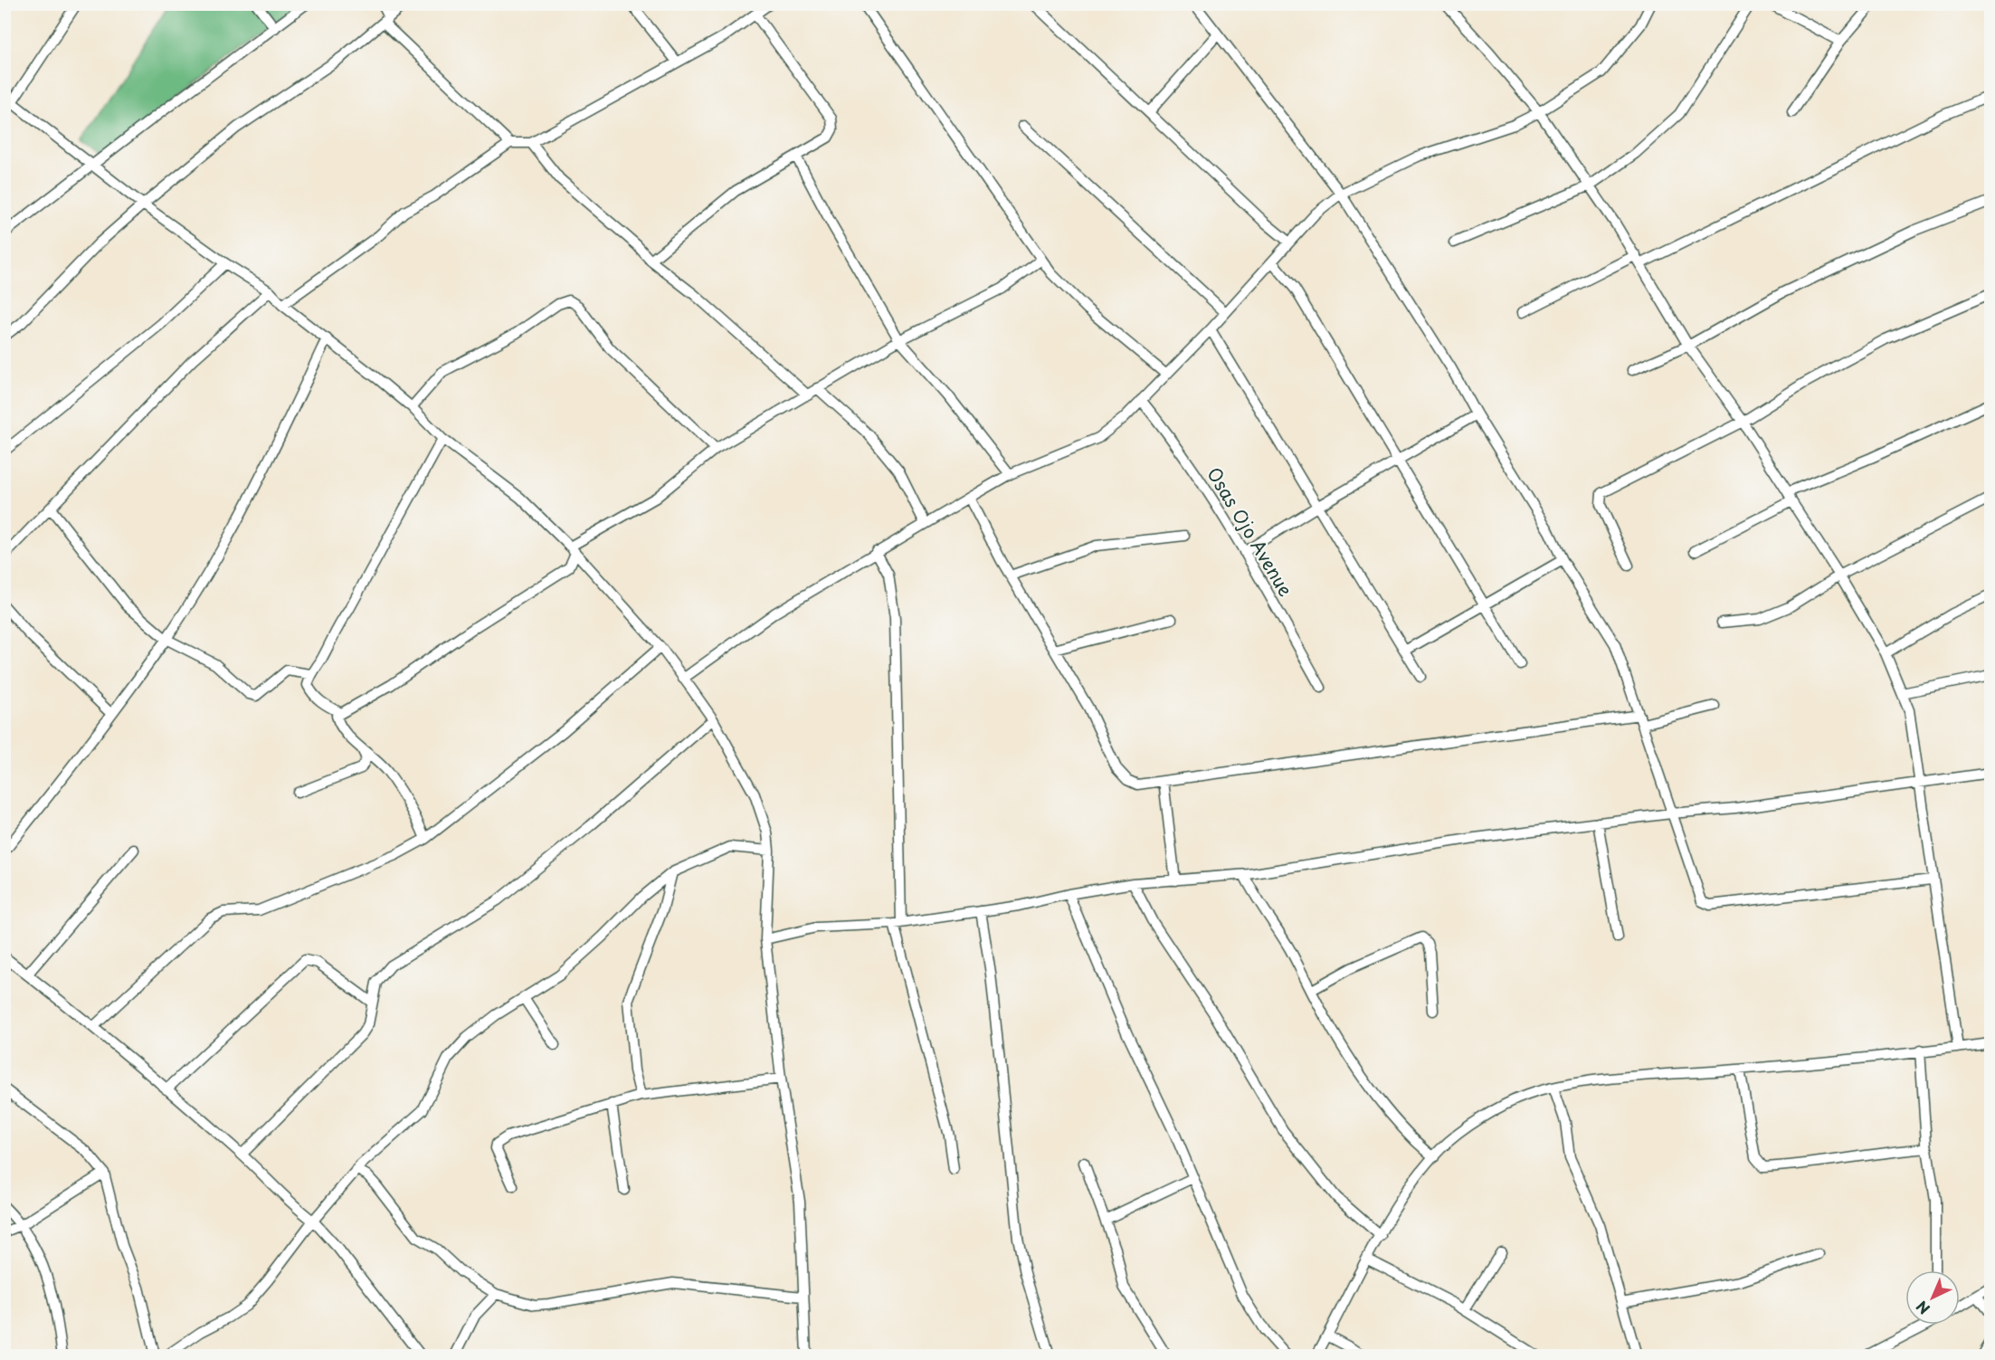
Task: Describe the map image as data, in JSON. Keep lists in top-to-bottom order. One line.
{"streets":{"street":["Osas Ojo Avenue"]},"north":"bottom left"}
